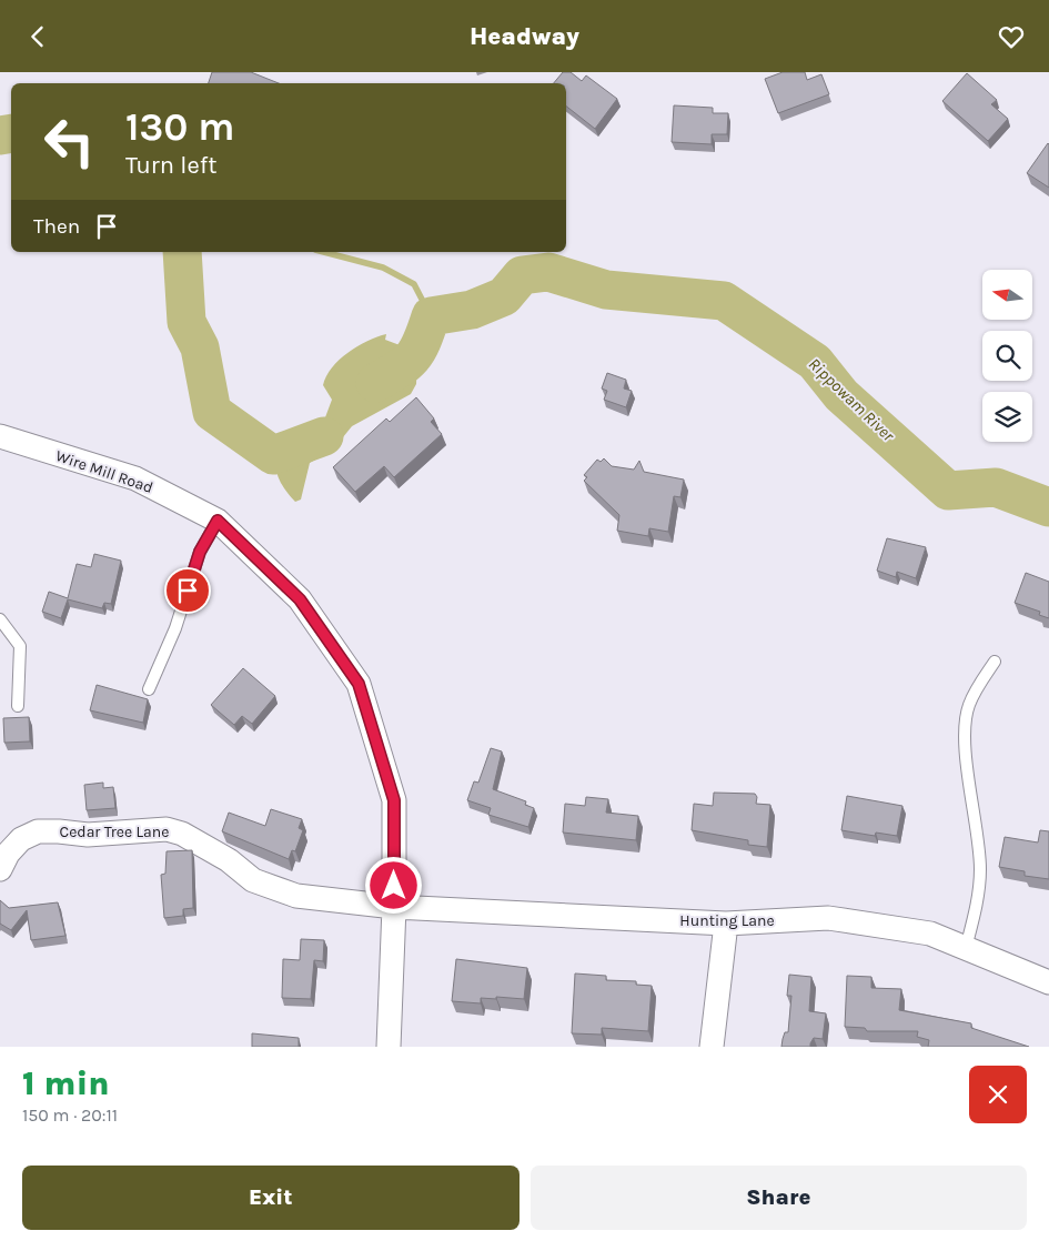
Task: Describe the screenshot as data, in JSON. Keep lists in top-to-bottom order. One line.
{"streets":{"street":["Wire Mill Road","Cedar Tree Lane","Hunting Lane"]},"crossings":[["Wire Mill Road","Cedar Tree Lane"],["Wire Mill Road","Hunting Lane"],["Cedar Tree Lane","Hunting Lane"]],"water":["Rippowam River"],"north":"left","page":{"header":"Headway","turn":["130 m","Turn left"],"then":"Then","heading":["1 min","150 m · 20:11"],"buttons":["Exit","Share"]}}
